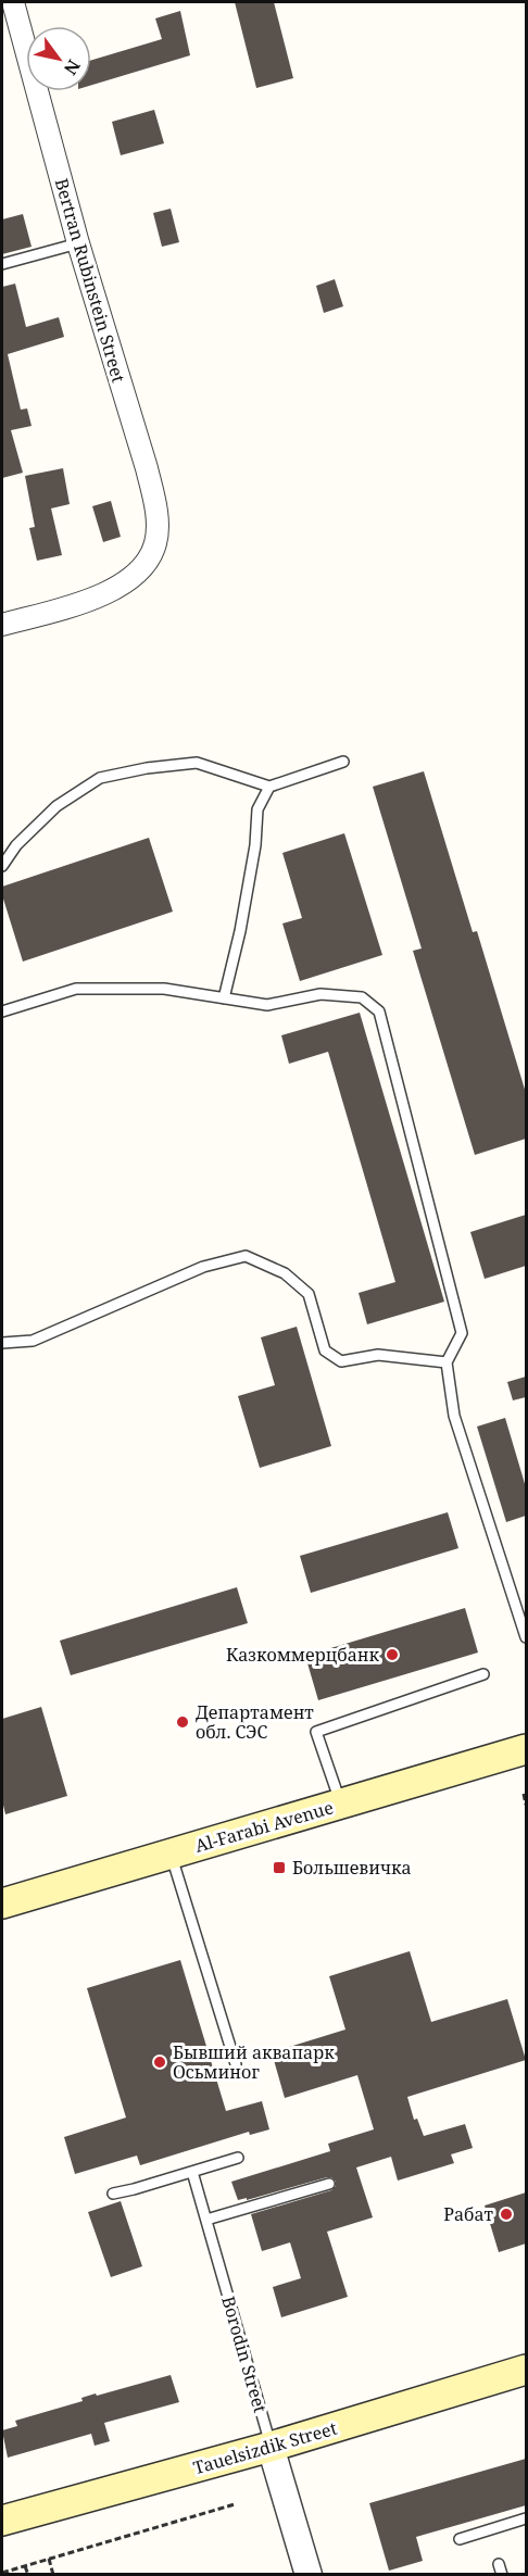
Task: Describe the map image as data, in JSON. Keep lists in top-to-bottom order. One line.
{"streets":{"main road":["Al-Farabi Avenue","Tauelsіzdіk Street"],"street":["Bertran Rubinstein Street","Borodin Street"]},"crossings":[["Borodin Street","Tauelsіzdіk Street"]],"places":{"other":["Казкоммерцбанк","Департамент обл. СЭС","Бывший аквапарк Осьминог","Рабат"],"transit":["Большевичка"]},"north":"bottom right"}
